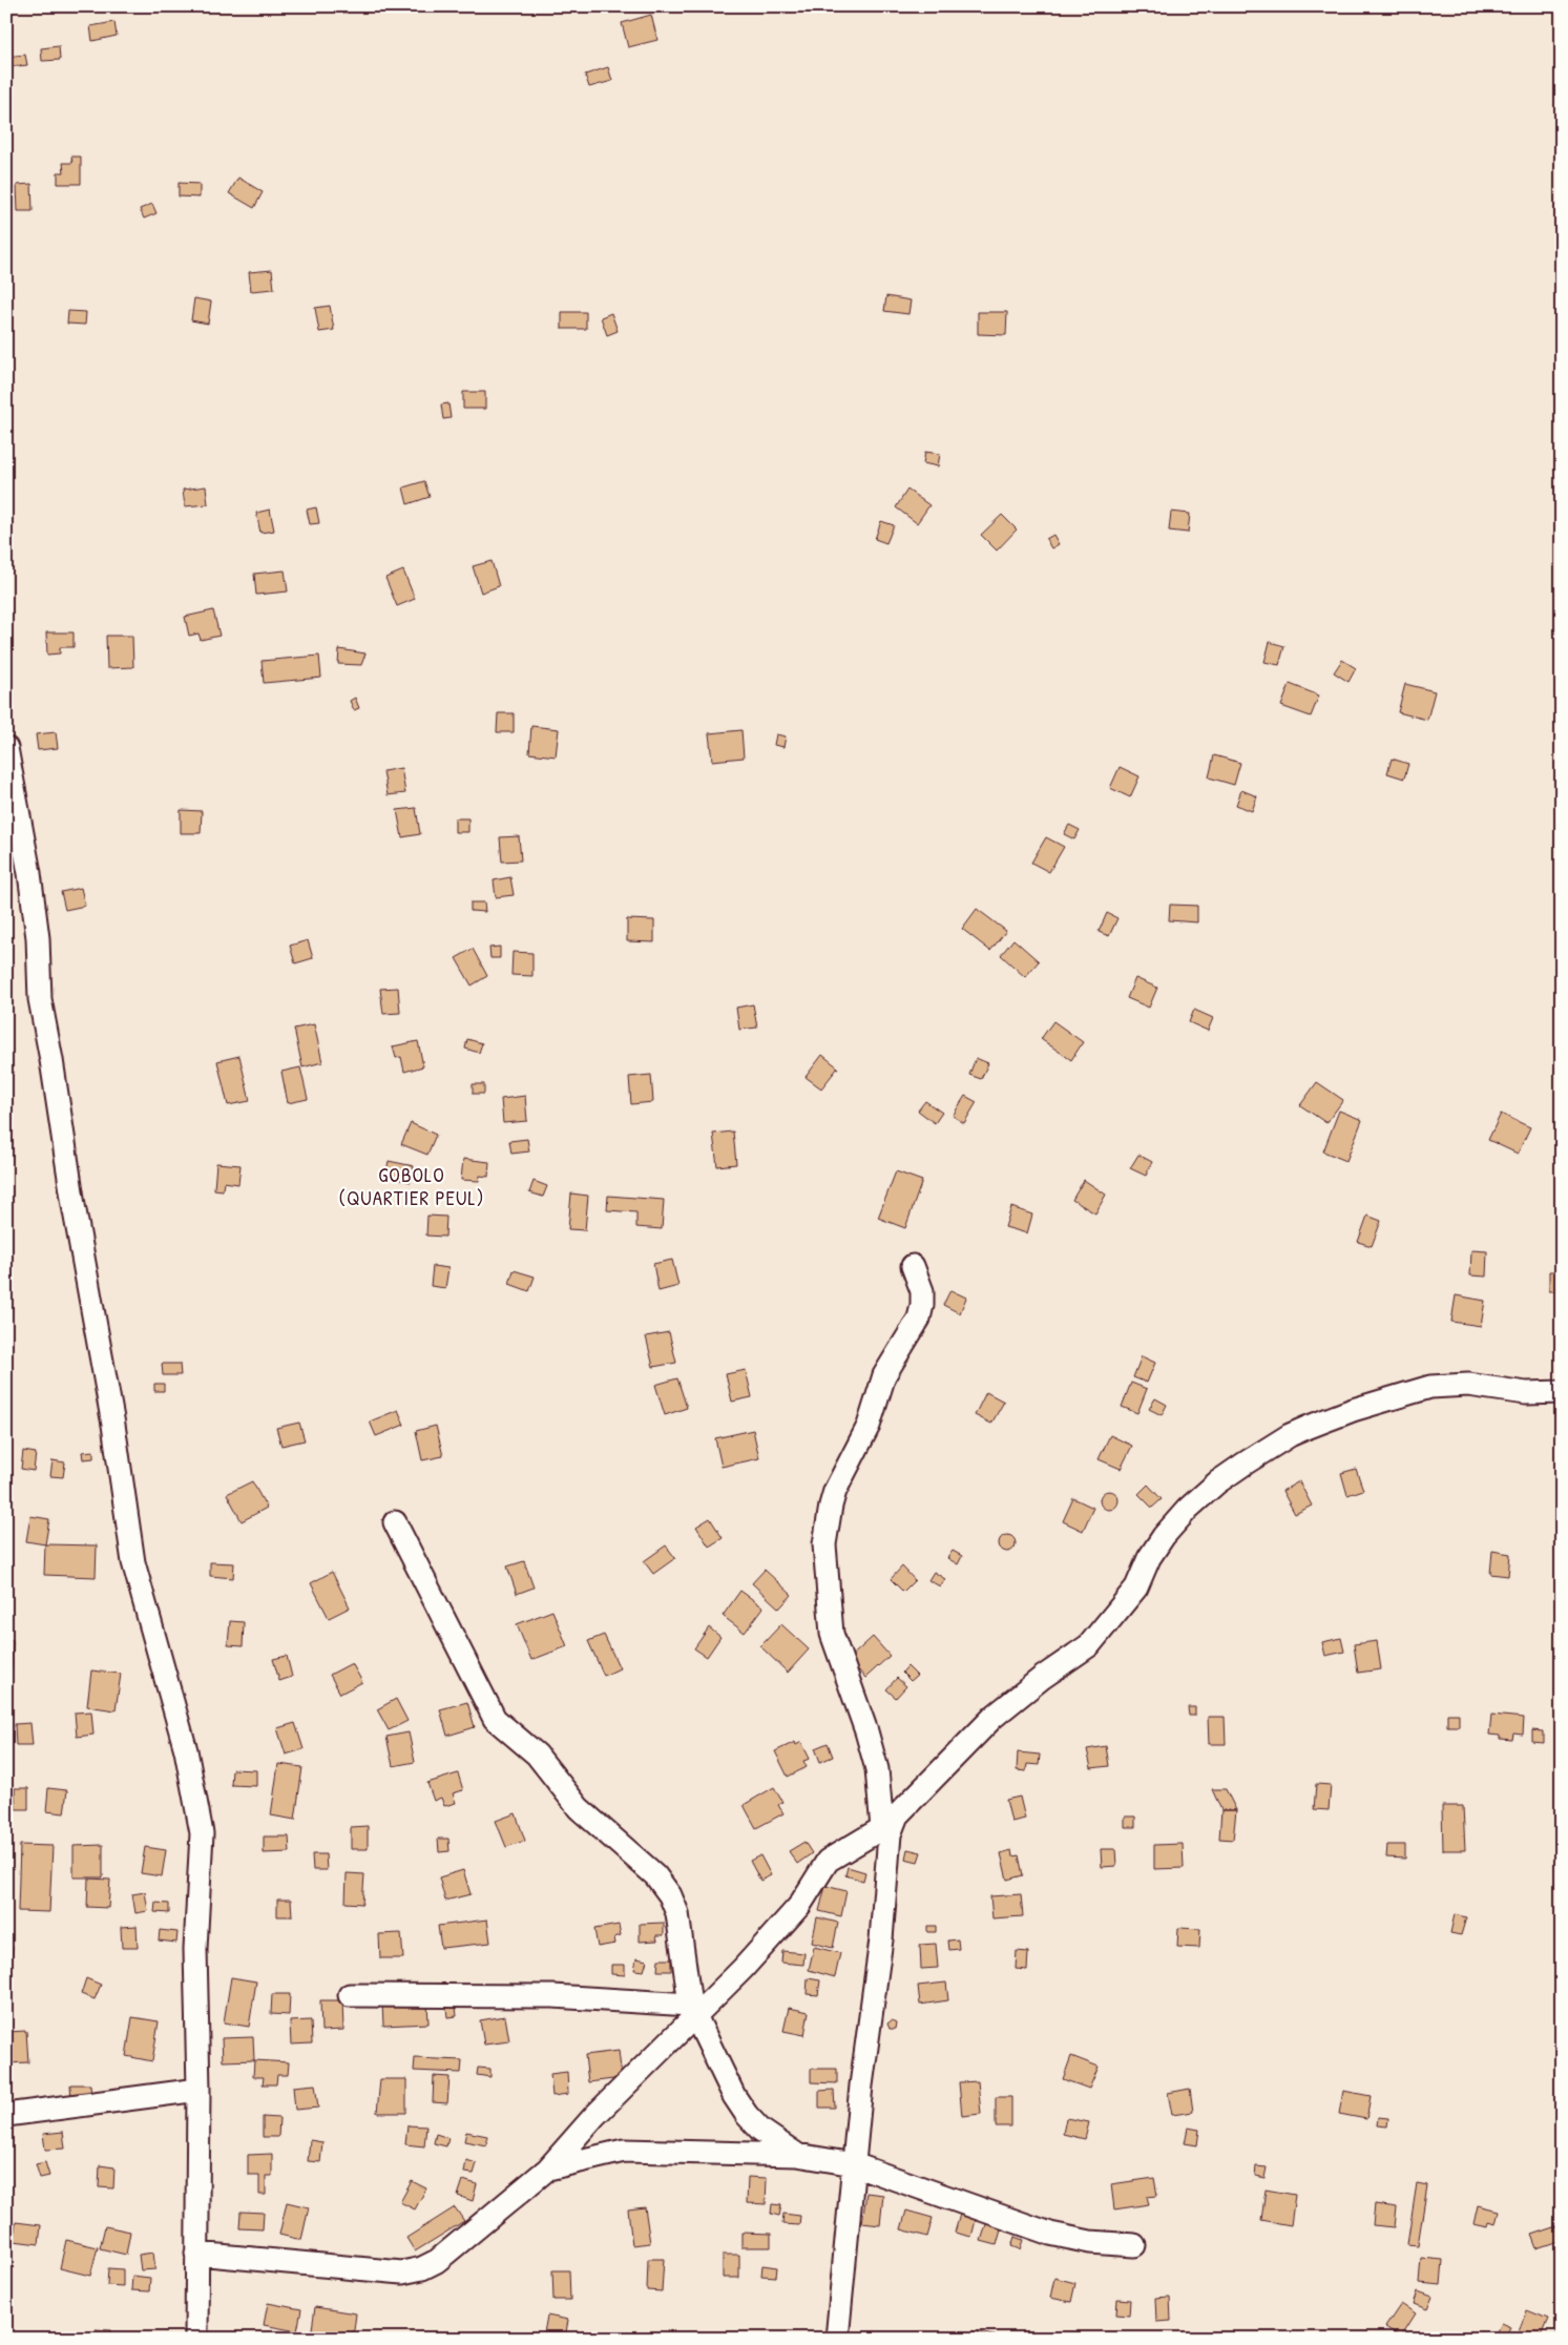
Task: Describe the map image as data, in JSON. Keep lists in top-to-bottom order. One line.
{"districts":["GOBOLO (QUARTIER PEUL)"]}
